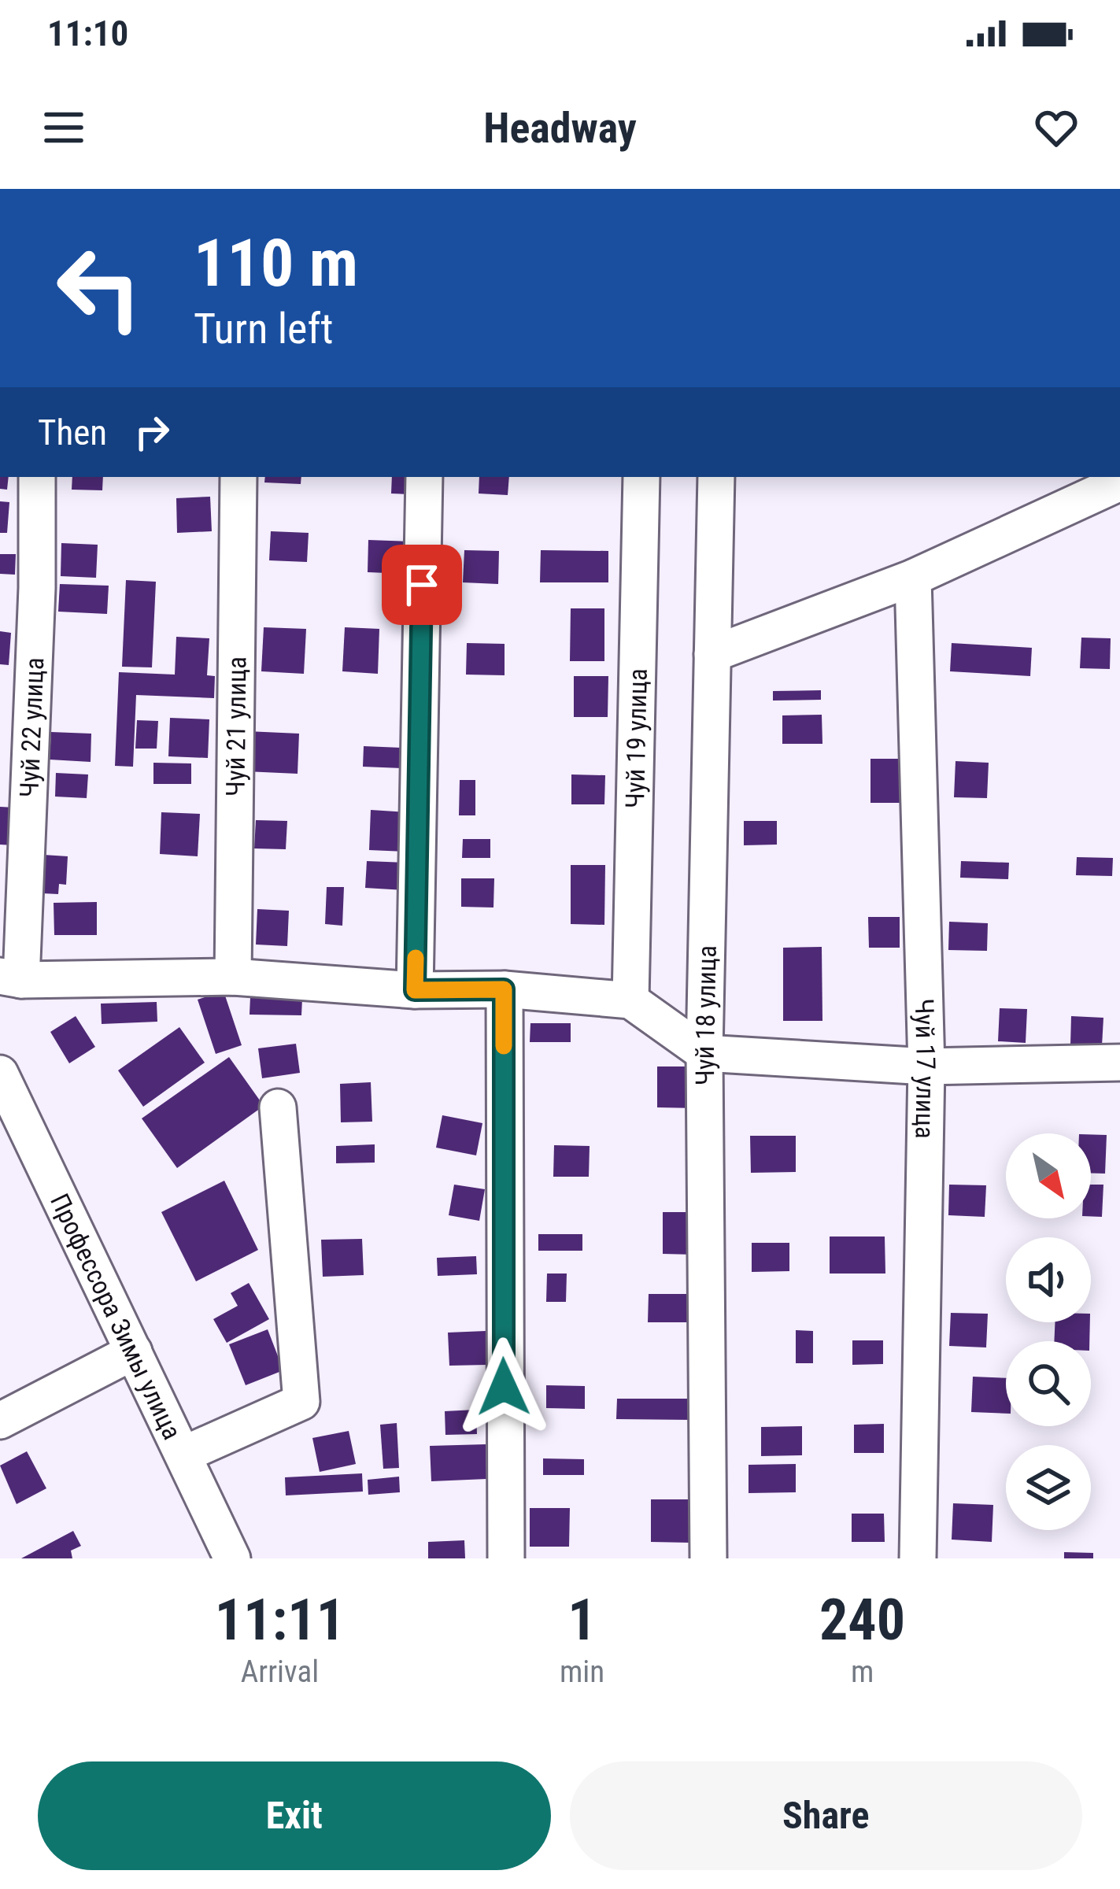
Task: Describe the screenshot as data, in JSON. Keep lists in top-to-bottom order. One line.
{"streets":{"street":["Чуй 21 улица","Чуй 22 улица","Чуй 19 улица","Чуй 18 улица","Чуй 17 улица","Профессора Зимы улица"]},"north":"bottom right","page":{"status":"11:10","header":"Headway","turn":["110 m","Turn left"],"then":"Then","eta":["11:11","Arrival","1","min","240","m"],"buttons":["Exit","Share"]}}
